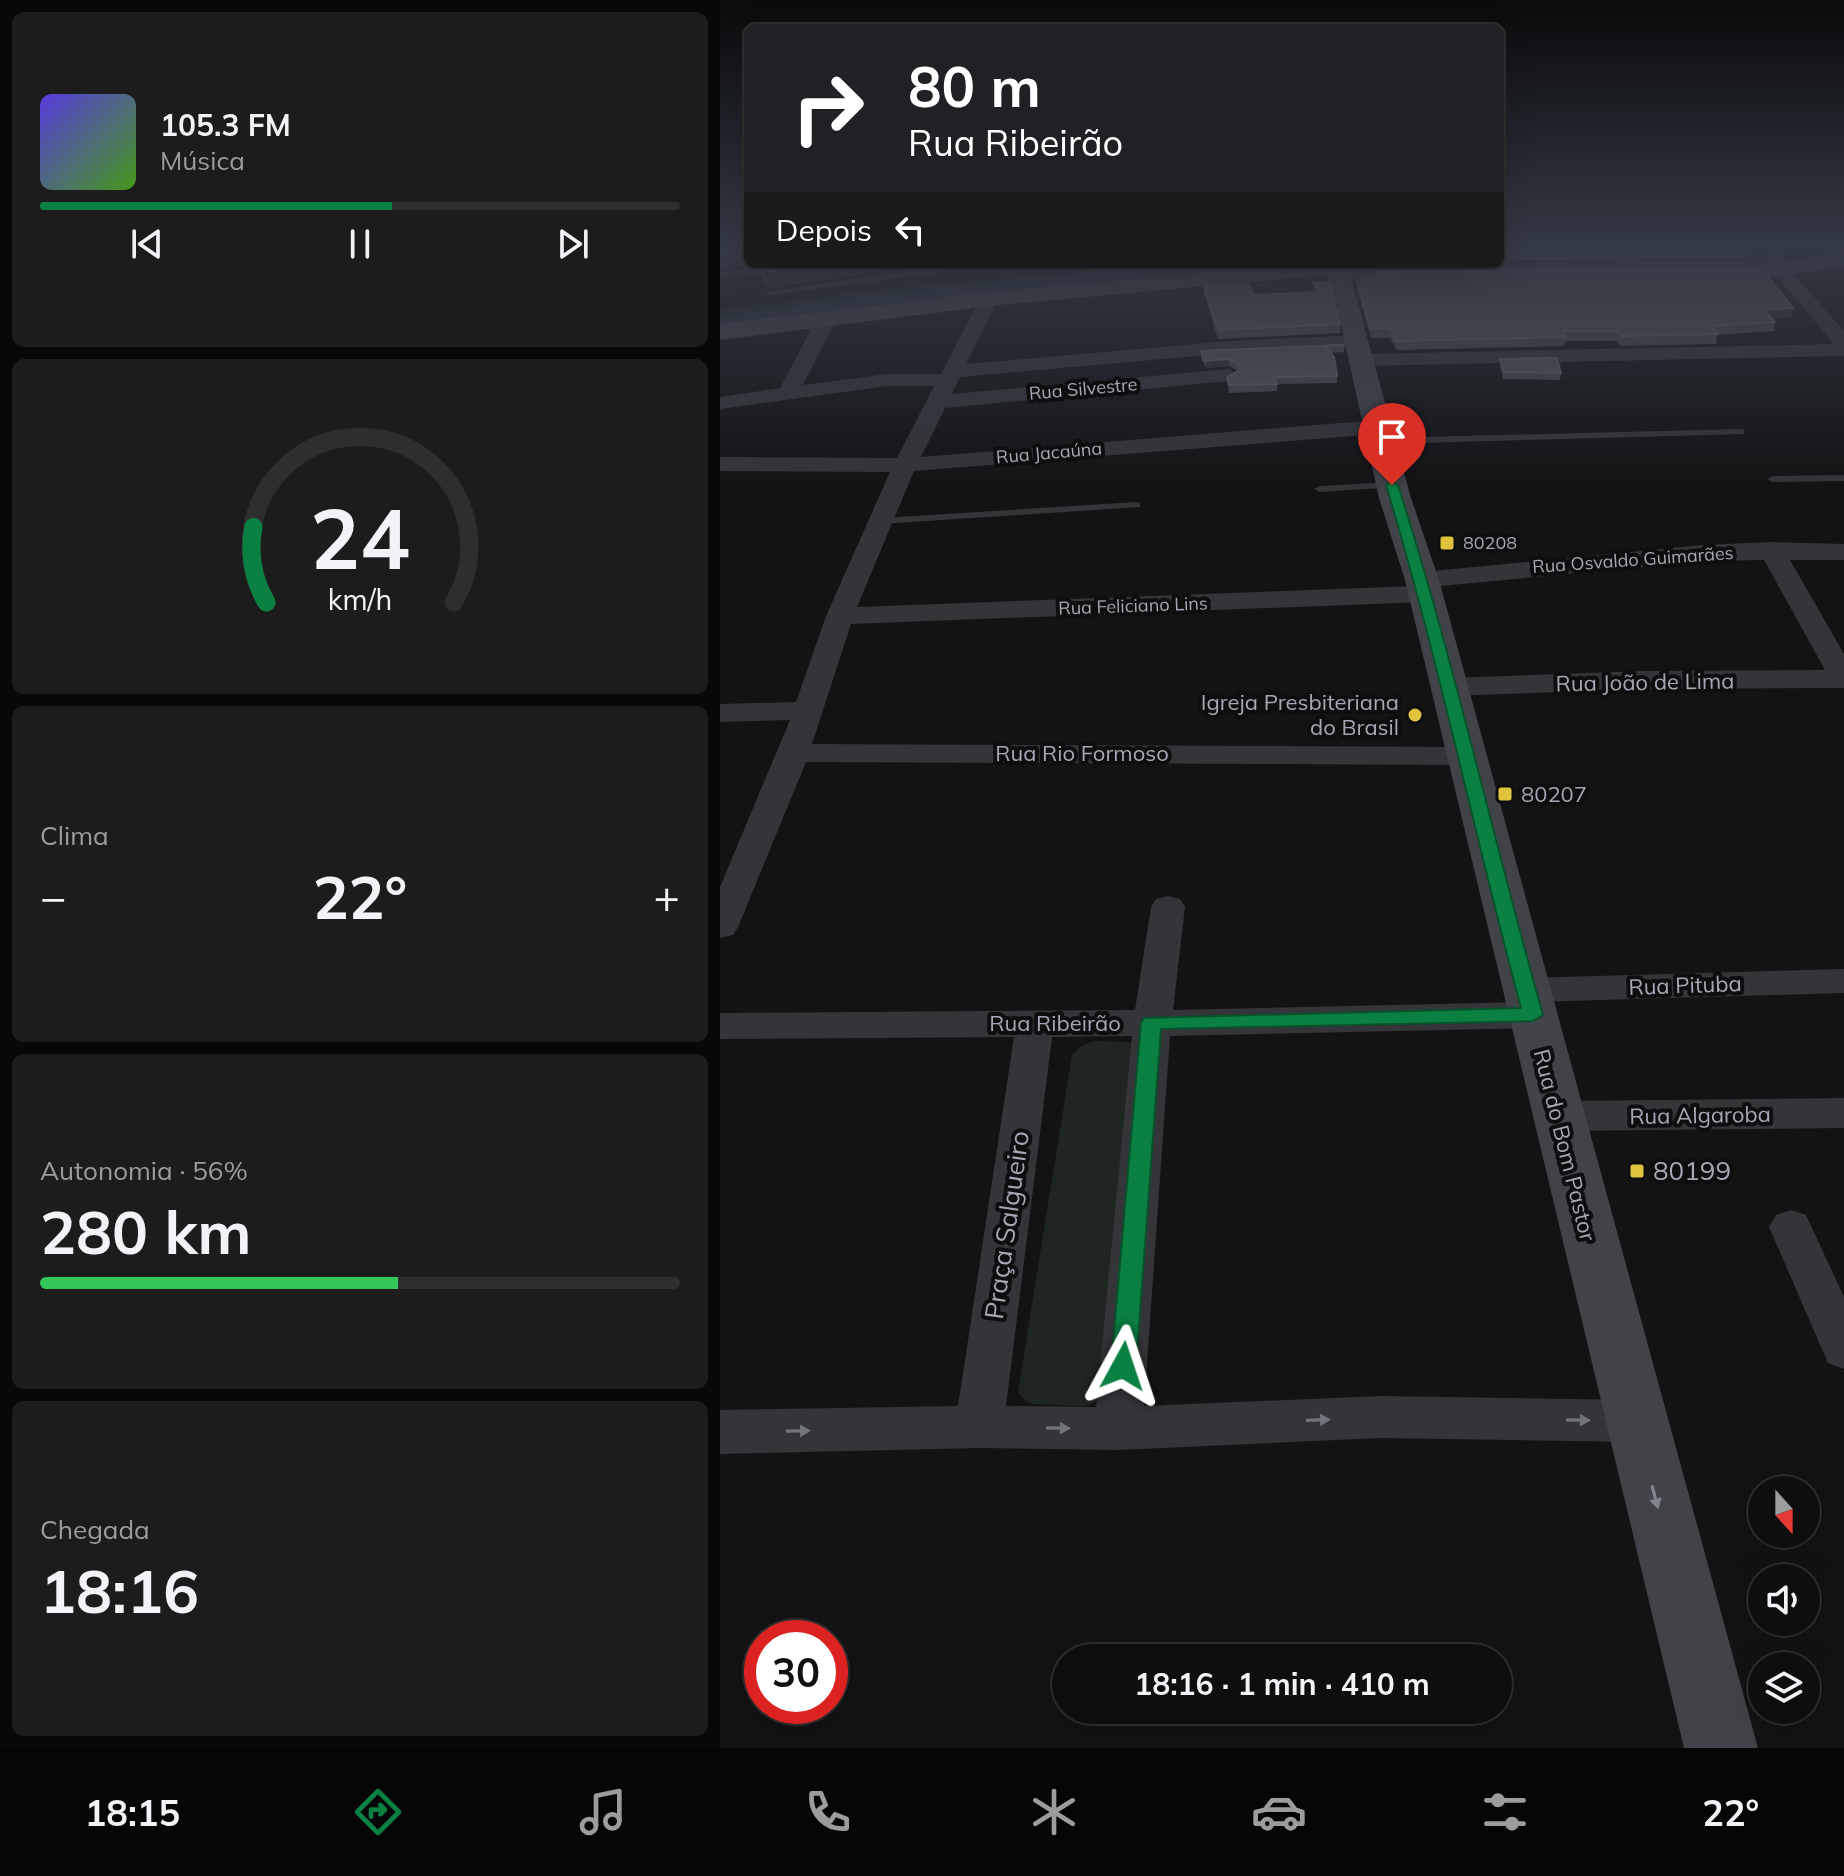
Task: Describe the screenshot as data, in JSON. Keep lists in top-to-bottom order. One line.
{"streets":{"street":["Rua Silvestre","Rua Jacaúna","Rua Osvaldo Guimarães","Rua Feliciano Lins","Rua João de Lima","Rua Rio Formoso","Rua Pituba","Rua Ribeirão","Rua Algaroba","Rua do Bom Pastor","Praça Salgueiro"]},"crossings":[["Rua Jacaúna","Rua do Bom Pastor"],["Rua Osvaldo Guimarães","Rua Feliciano Lins"],["Rua Osvaldo Guimarães","Rua do Bom Pastor"],["Rua Feliciano Lins","Rua do Bom Pastor"],["Rua João de Lima","Rua do Bom Pastor"],["Rua Rio Formoso","Rua do Bom Pastor"],["Rua Pituba","Rua Ribeirão"],["Rua Pituba","Rua do Bom Pastor"],["Rua Ribeirão","Rua do Bom Pastor"],["Rua Ribeirão","Praça Salgueiro"],["Rua Algaroba","Rua do Bom Pastor"]],"places":{"transit":["80208","80207","80199"],"other":["Igreja Presbiteriana do Brasil"]},"north":"bottom","page":{"turn":["80 m","Rua Ribeirão"],"song":["105.3 FM","Música"],"then":"Depois","tile":["Clima",["Autonomia · 56%","280 km"],["Chegada","18:16"]],"heat":["−","22°","+"],"limit":"30","trip":"18:16 · 1 min · 410 m","tabs":["18:15","22°"],"gauge":["24","km/h"]}}
